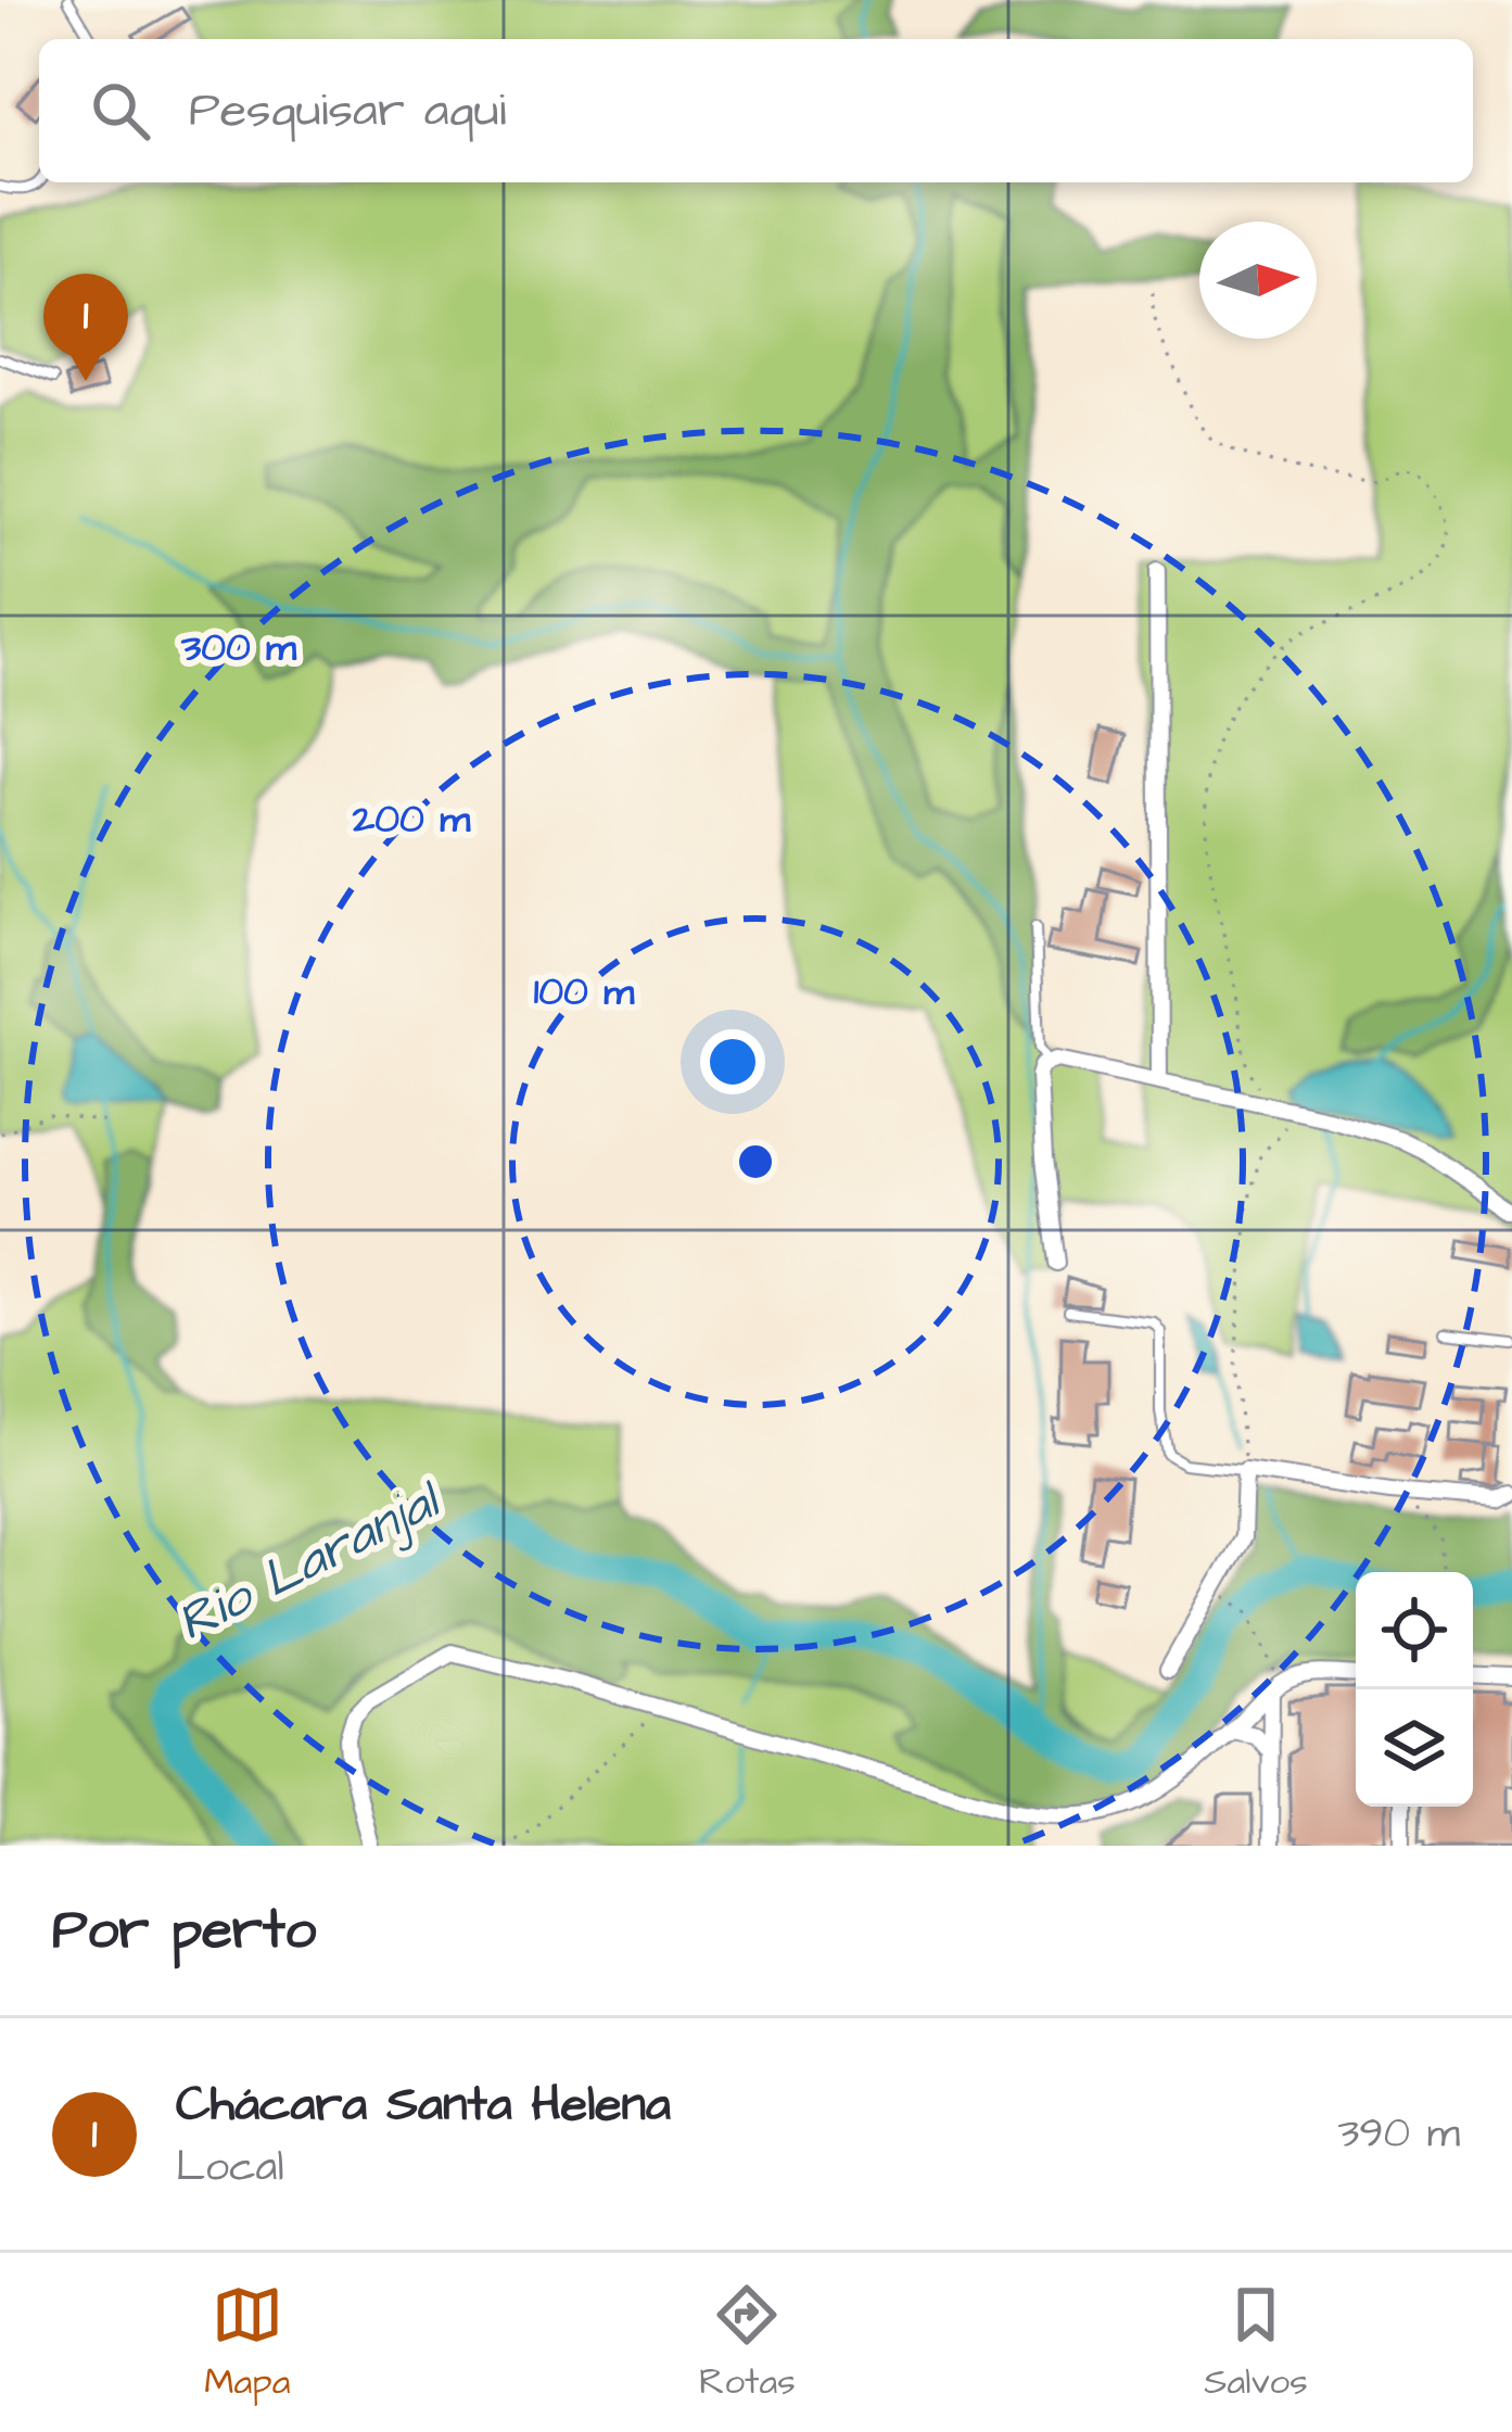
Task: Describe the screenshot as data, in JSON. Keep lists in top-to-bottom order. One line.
{"water":["Rio Laranjal"],"north":"right","page":{"search":"Pesquisar aqui","pins":"1","heading":"Por perto","list":[{"mark":"1","name":"Chácara Santa Helena","note":"Local","value":"390 m"}],"nav":["Mapa","Rotas","Salvos"]},"rings":["300 m","200 m","100 m"]}
